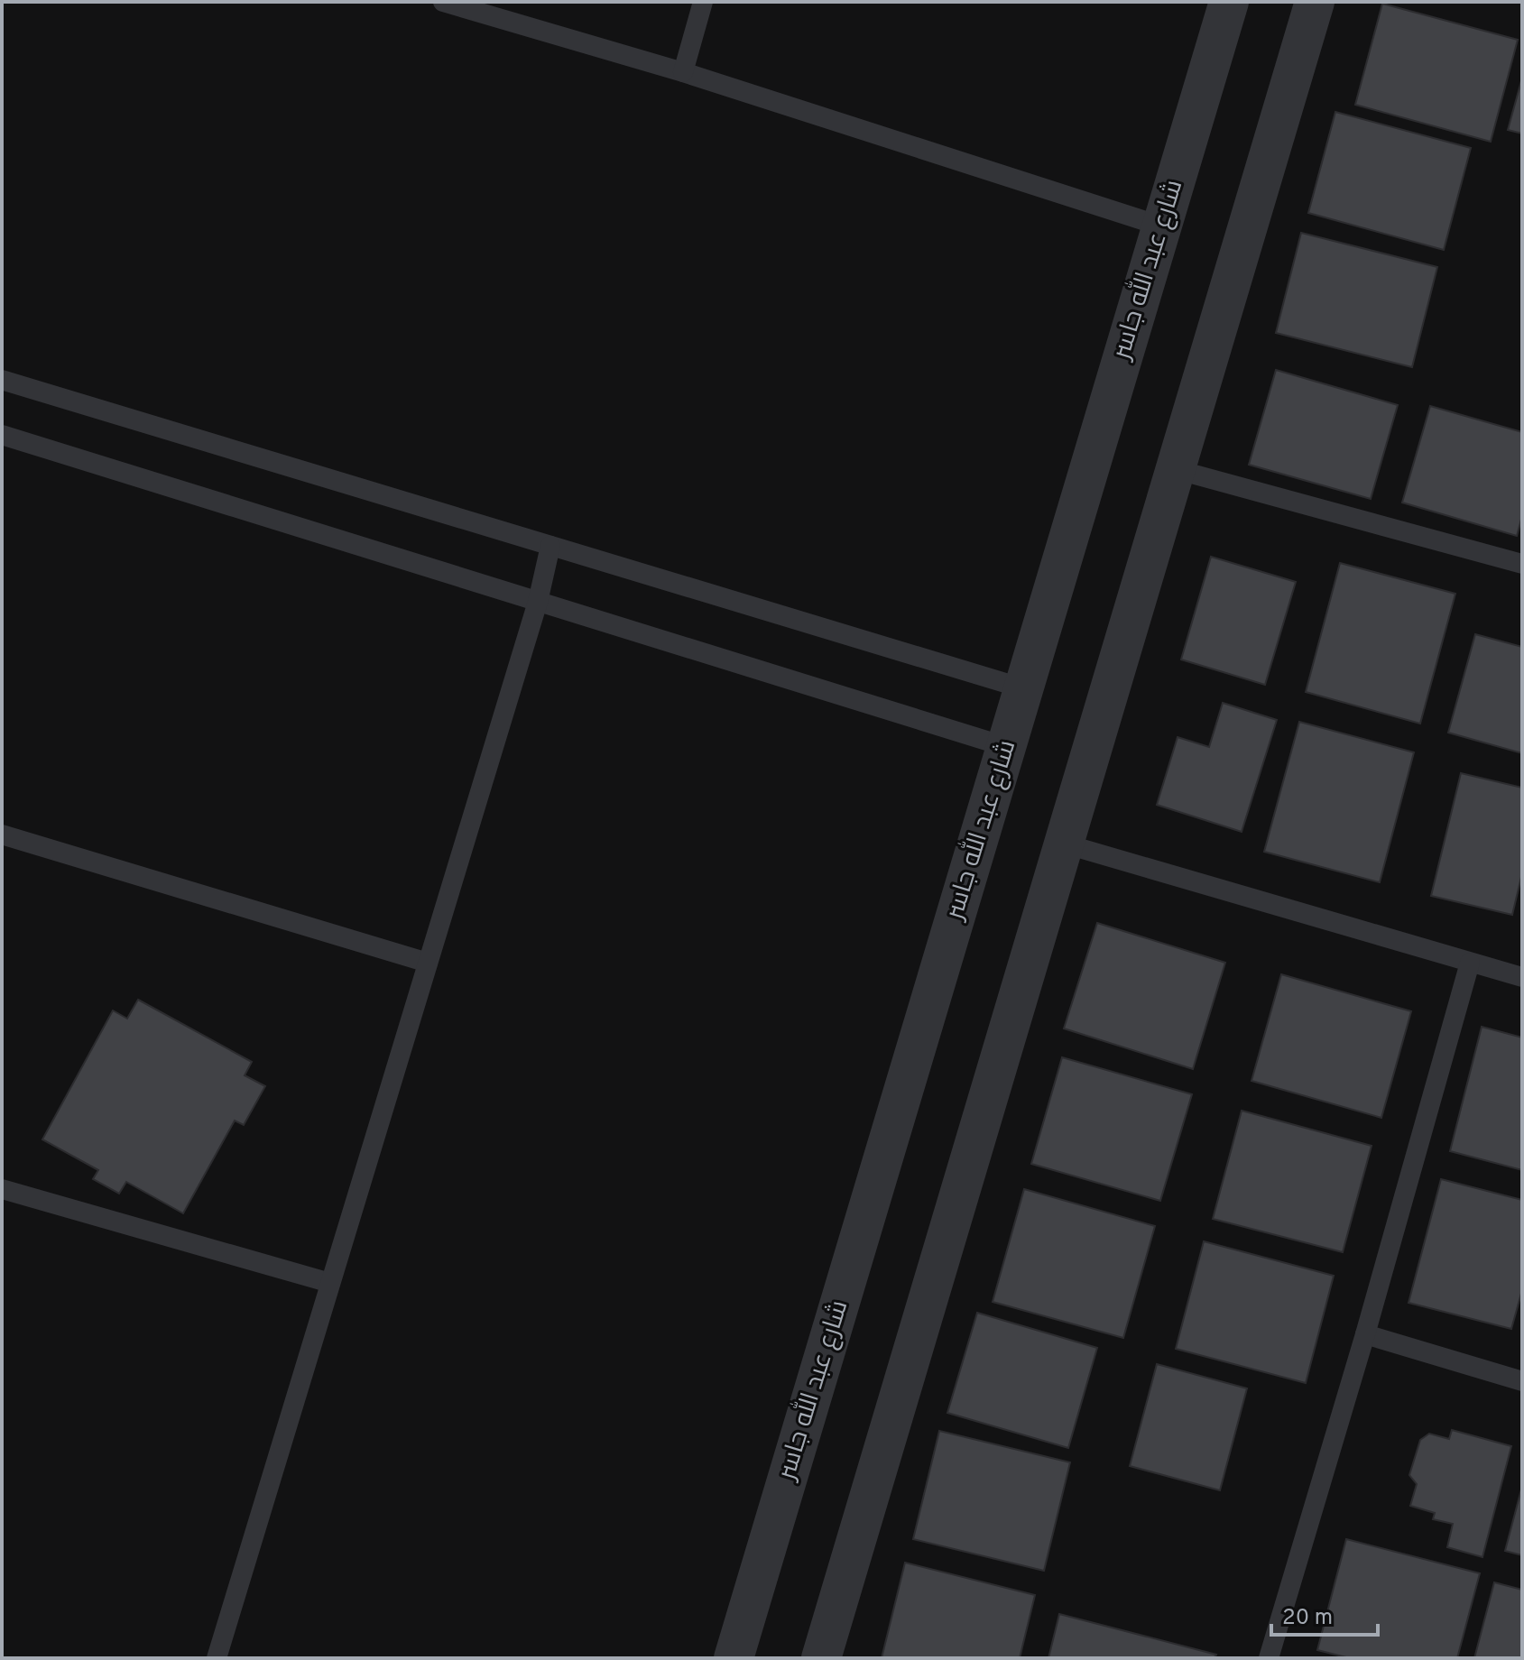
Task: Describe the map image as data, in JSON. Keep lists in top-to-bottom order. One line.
{"streets":{"street":["شارع عبد الله جاسر"]},"scale_bar":"20 m"}
